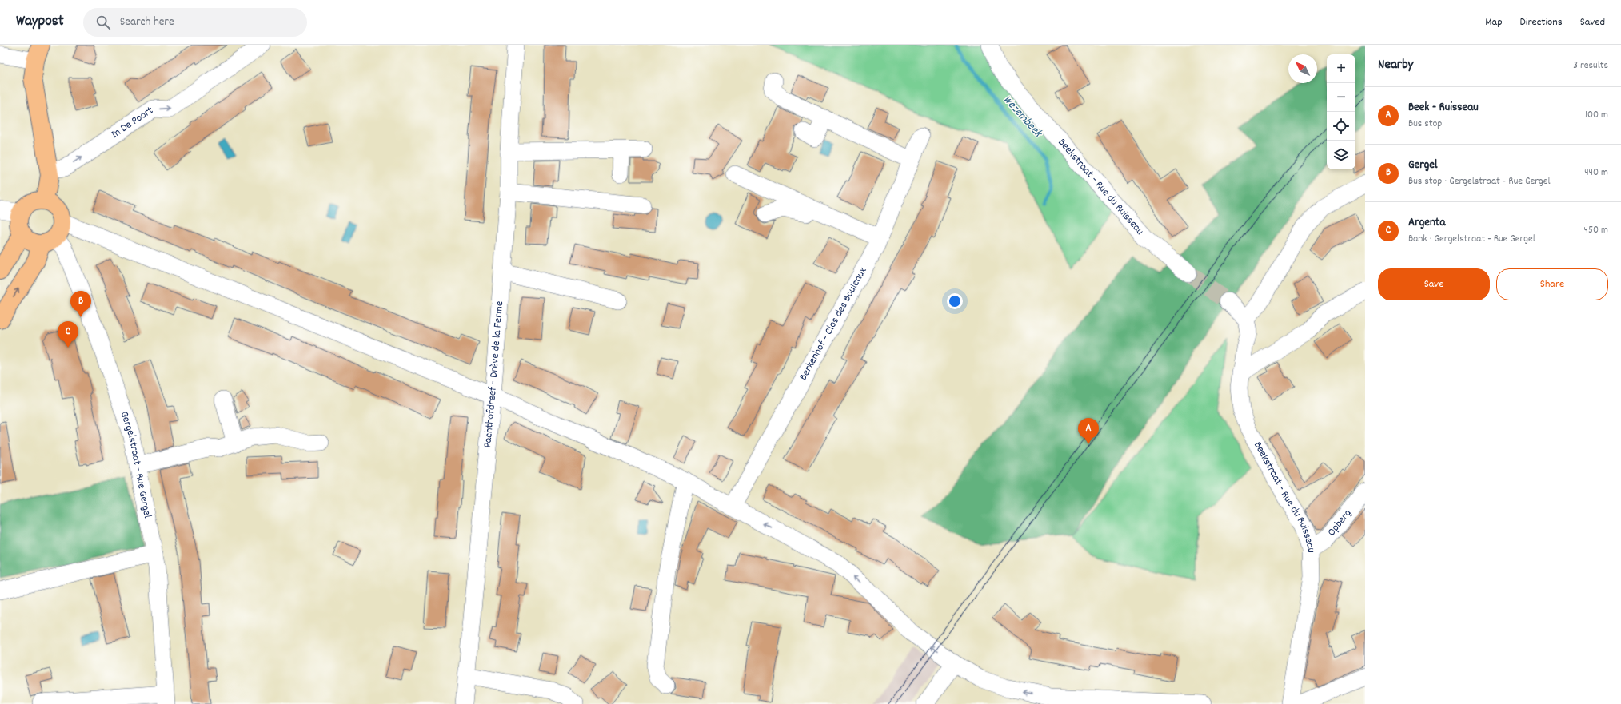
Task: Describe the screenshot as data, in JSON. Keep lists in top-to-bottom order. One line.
{"streets":{"street":["In De Poort","Beekstraat - Rue du Ruisseau","Berkenhof - Clos des Bouleaux","Pachthofdreef - Drève de la Ferme","Gergelstraat - Rue Gergel","Opberg"]},"crossings":[["Beekstraat - Rue du Ruisseau","Opberg"]],"one_way":["In De Poort"],"water":["Wezembeek"],"north":"top left","page":{"header":"Waypost","search":"Search here","nav":["Map","Directions","Saved"],"heading":["Nearby","3 results"],"map_buttons":["+","−"],"list":[{"mark":"A","name":"Beek - Ruisseau","note":"Bus stop","value":"100 m"},{"mark":"B","name":"Gergel","note":"Bus stop · Gergelstraat - Rue Gergel","value":"440 m"},{"mark":"C","name":"Argenta","note":"Bank · Gergelstraat - Rue Gergel","value":"450 m"}],"buttons":["Save","Share"],"pins":["B","C","A"]}}
